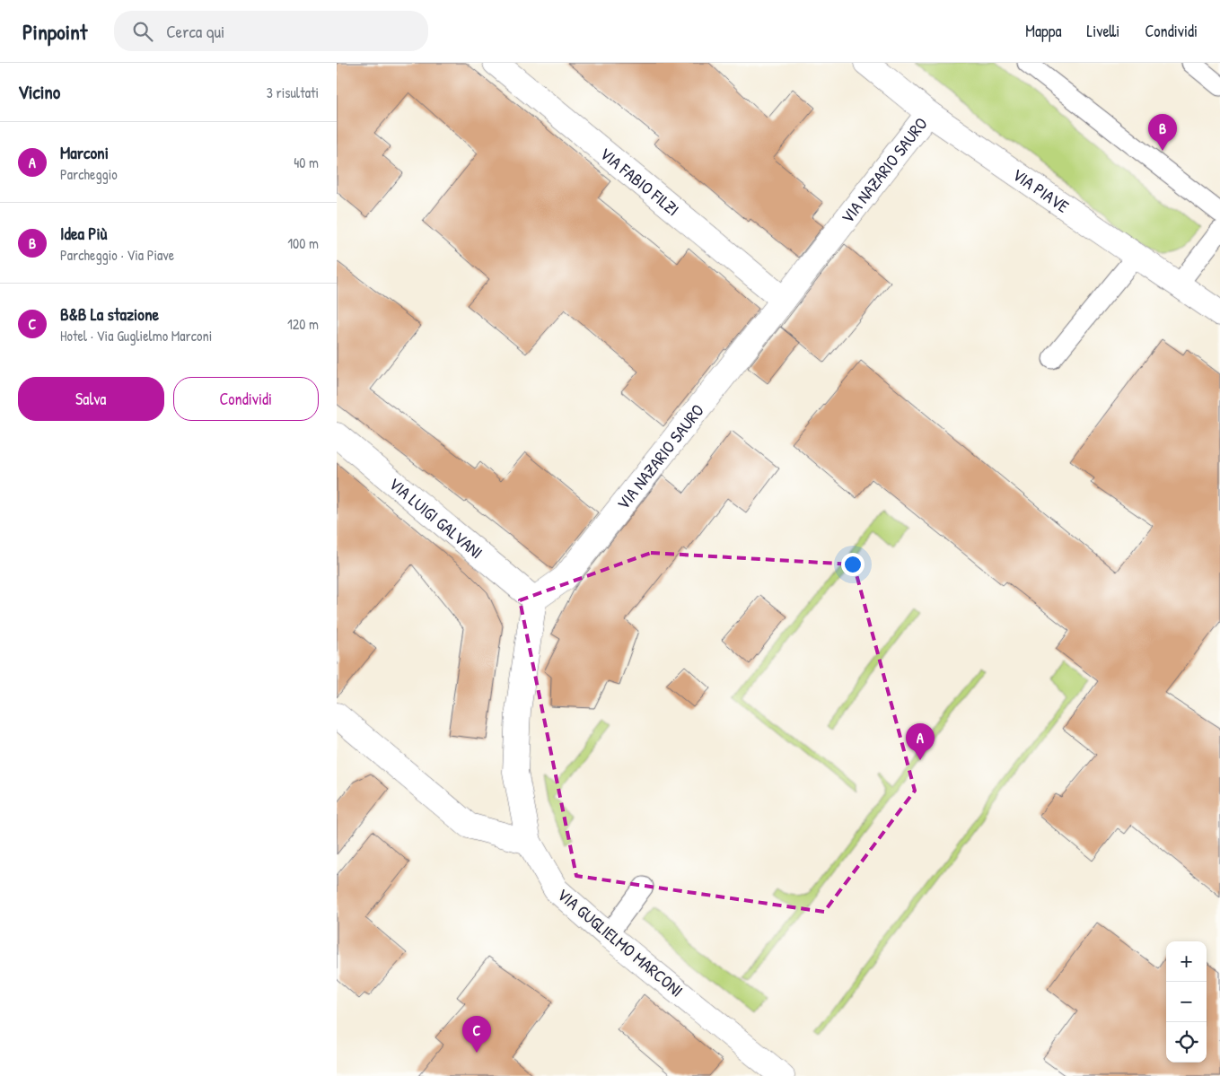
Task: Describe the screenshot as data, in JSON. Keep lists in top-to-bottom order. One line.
{"streets":{"street":["VIA NAZARIO SAURO","VIA FABIO FILZI","VIA PIAVE","VIA LUIGI GALVANI","VIA GUGLIELMO MARCONI"]},"crossings":[["VIA NAZARIO SAURO","VIA FABIO FILZI"],["VIA NAZARIO SAURO","VIA PIAVE"],["VIA NAZARIO SAURO","VIA LUIGI GALVANI"]],"page":{"header":"Pinpoint","search":"Cerca qui","nav":["Mappa","Livelli","Condividi"],"heading":["Vicino","3 risultati"],"pins":["B","A","C"],"list":[{"mark":"A","name":"Marconi","note":"Parcheggio","value":"40 m"},{"mark":"B","name":"Idea Più","note":"Parcheggio · Via Piave","value":"100 m"},{"mark":"C","name":"B&B La stazione","note":"Hotel · Via Guglielmo Marconi","value":"120 m"}],"buttons":["Salva","Condividi"],"map_buttons":["+","−"]}}
